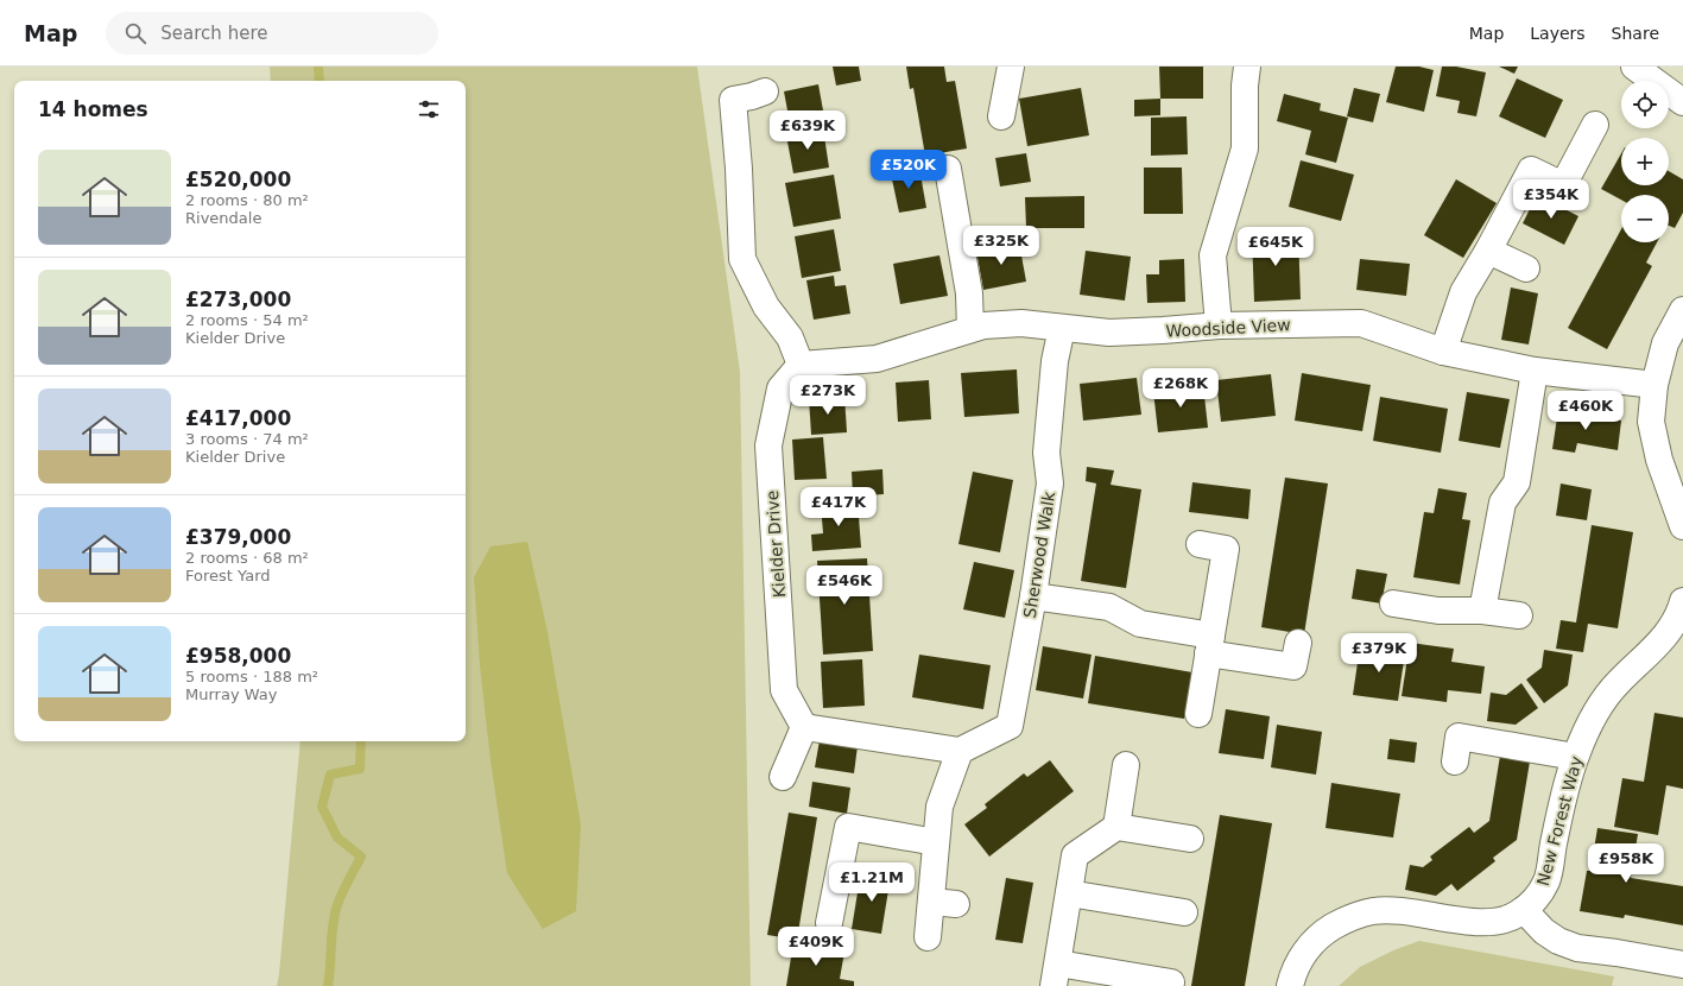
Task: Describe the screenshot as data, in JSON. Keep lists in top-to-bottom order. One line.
{"streets":{"street":["Woodside View","Kielder Drive","Sherwood Walk","New Forest Way"]},"crossings":[["Woodside View","Kielder Drive"],["Woodside View","Sherwood Walk"]],"page":{"header":"Map","search":"Search here","nav":["Map","Layers","Share"],"map_buttons":["+","−"],"heading":"14 homes","price":["£639K","£520K","£354K","£325K","£645K","£268K","£273K","£460K","£417K","£546K","£379K","£958K","£1.21M","£409K"],"list":[{"name":"£520,000","note":"2 rooms · 80 m² · Rivendale"},{"name":"£273,000","note":"2 rooms · 54 m² · Kielder Drive"},{"name":"£417,000","note":"3 rooms · 74 m² · Kielder Drive"},{"name":"£379,000","note":"2 rooms · 68 m² · Forest Yard"},{"name":"£958,000","note":"5 rooms · 188 m² · Murray Way"}]}}
